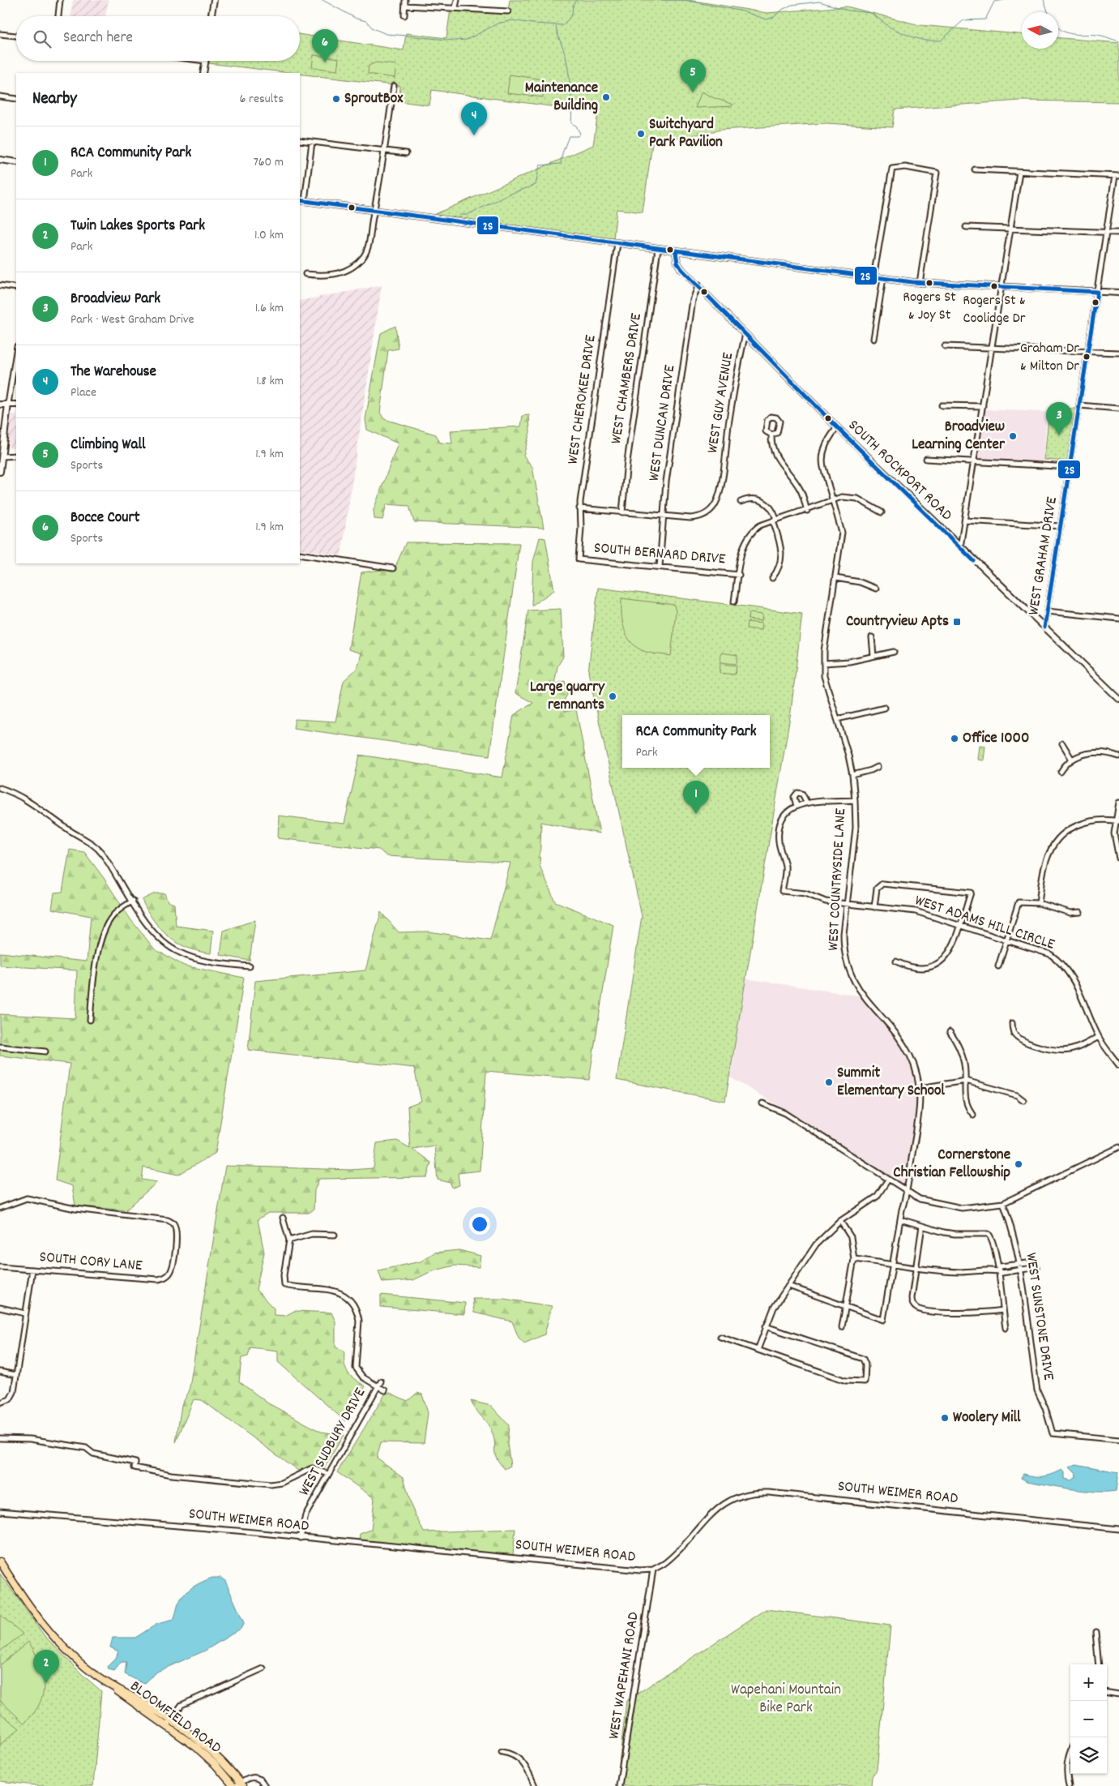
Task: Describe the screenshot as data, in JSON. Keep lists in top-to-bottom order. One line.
{"streets":{"main road":["BLOOMFIELD ROAD"],"street":["WEST CHAMBERS DRIVE","WEST CHEROKEE DRIVE","WEST GUY AVENUE","WEST DUNCAN DRIVE","SOUTH ROCKPORT ROAD","SOUTH BERNARD DRIVE","WEST GRAHAM DRIVE","WEST COUNTRYSIDE LANE","WEST ADAMS HILL CIRCLE","SOUTH CORY LANE","WEST SUNSTONE DRIVE","WEST SUDBURY DRIVE","SOUTH WEIMER ROAD","WEST WAPEHANI ROAD"]},"crossings":[["WEST CHAMBERS DRIVE","WEST GUY AVENUE"],["WEST CHEROKEE DRIVE","WEST GUY AVENUE"],["WEST CHEROKEE DRIVE","SOUTH BERNARD DRIVE"],["WEST GUY AVENUE","WEST DUNCAN DRIVE"],["WEST GUY AVENUE","SOUTH ROCKPORT ROAD"],["WEST DUNCAN DRIVE","SOUTH ROCKPORT ROAD"],["WEST DUNCAN DRIVE","SOUTH BERNARD DRIVE"],["SOUTH ROCKPORT ROAD","WEST GRAHAM DRIVE"],["SOUTH ROCKPORT ROAD","WEST COUNTRYSIDE LANE"],["WEST COUNTRYSIDE LANE","WEST ADAMS HILL CIRCLE"],["WEST SUDBURY DRIVE","SOUTH WEIMER ROAD"],["SOUTH WEIMER ROAD","WEST WAPEHANI ROAD"]],"parks":["Wapehani Mountain Bike Park"],"places":{"other":["Maintenance Building","SproutBox","Switchyard Park Pavilion","Rogers St & Joy St","Rogers St & Coolidge Dr","Graham Dr & Milton Dr","Broadview Learning Center","Large quarry remnants","Office 1000","Summit Elementary School","Cornerstone Christian Fellowship","Woolery Mill"],"transit":["Countryview Apts"]},"lines":["transit line 2S"],"north":"left","page":{"search":"Search here","pins":["6","5","4","3","1","2"],"heading":["Nearby","6 results"],"list":[{"mark":"1","name":"RCA Community Park","note":"Park","value":"760 m"},{"mark":"2","name":"Twin Lakes Sports Park","note":"Park","value":"1.0 km"},{"mark":"3","name":"Broadview Park","note":"Park · West Graham Drive","value":"1.6 km"},{"mark":"4","name":"The Warehouse","note":"Place","value":"1.8 km"},{"mark":"5","name":"Climbing Wall","note":"Sports","value":"1.9 km"},{"mark":"6","name":"Bocce Court","note":"Sports","value":"1.9 km"}],"popup":["RCA Community Park","Park"],"map_buttons":["+","−"]}}
